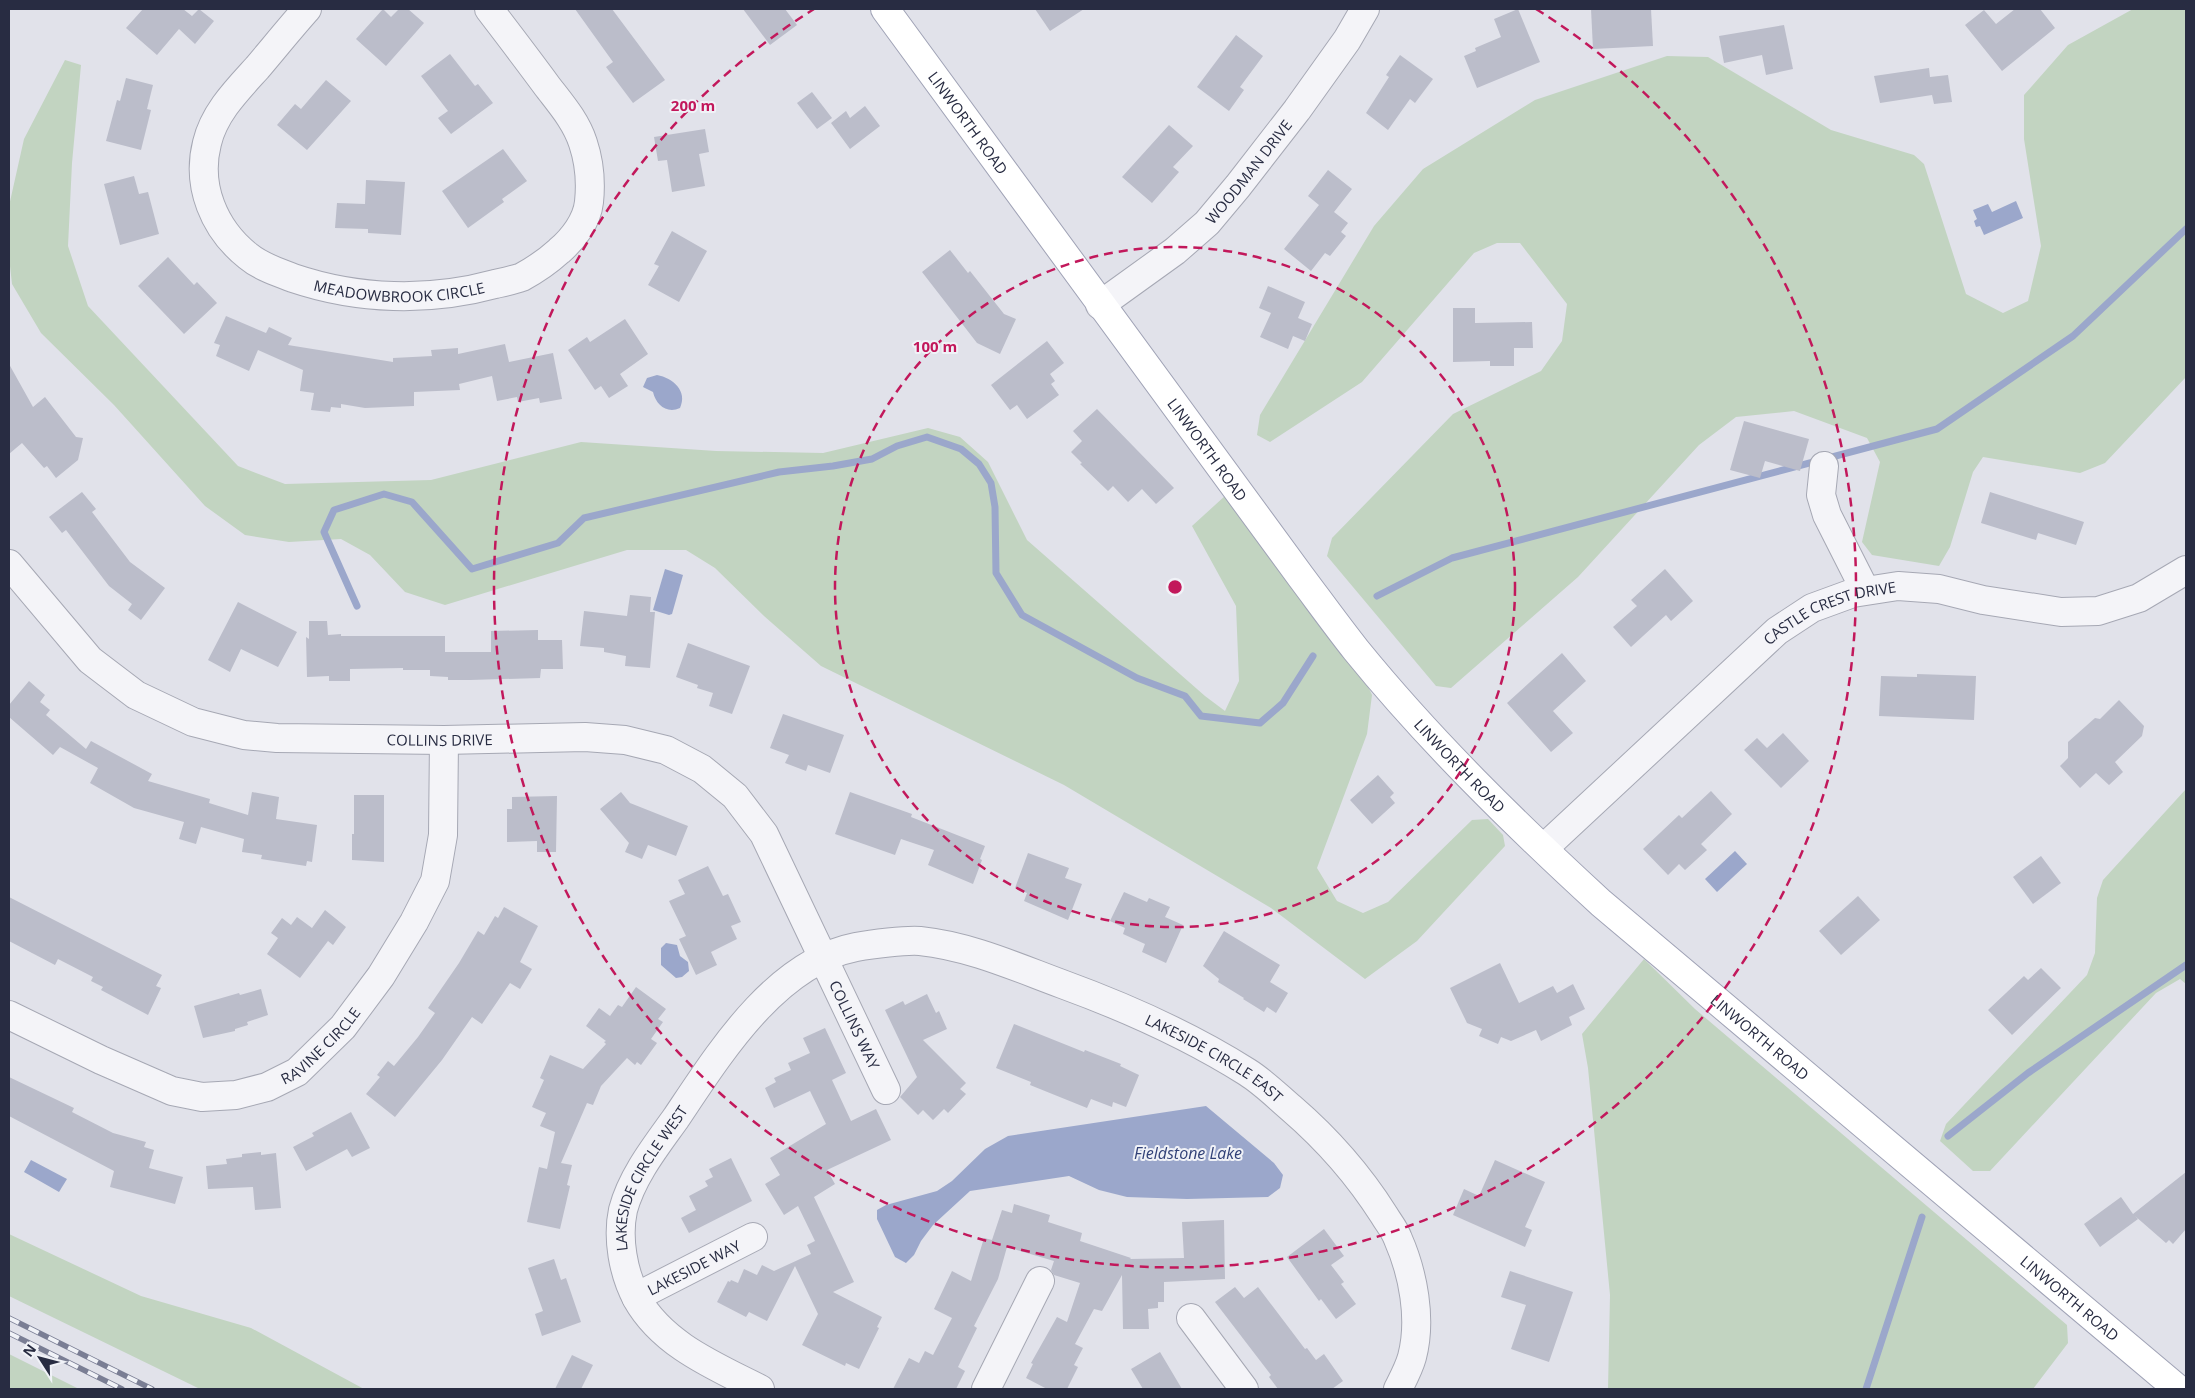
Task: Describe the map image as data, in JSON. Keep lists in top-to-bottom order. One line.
{"streets":{"main road":["LINWORTH ROAD"],"street":["WOODMAN DRIVE","MEADOWBROOK CIRCLE","CASTLE CREST DRIVE","COLLINS DRIVE","COLLINS WAY","RAVINE CIRCLE","LAKESIDE CIRCLE EAST","LAKESIDE CIRCLE WEST","LAKESIDE WAY"]},"crossings":[["LINWORTH ROAD","WOODMAN DRIVE"],["LINWORTH ROAD","CASTLE CREST DRIVE"],["COLLINS DRIVE","COLLINS WAY"],["COLLINS DRIVE","RAVINE CIRCLE"],["COLLINS DRIVE","LAKESIDE CIRCLE EAST"],["COLLINS DRIVE","LAKESIDE CIRCLE WEST"],["COLLINS WAY","LAKESIDE CIRCLE EAST"],["COLLINS WAY","LAKESIDE CIRCLE WEST"],["LAKESIDE CIRCLE EAST","LAKESIDE CIRCLE WEST"],["LAKESIDE CIRCLE WEST","LAKESIDE WAY"]],"water":["Fieldstone Lake"],"north":"top left","rings":["200 m","100 m"]}
